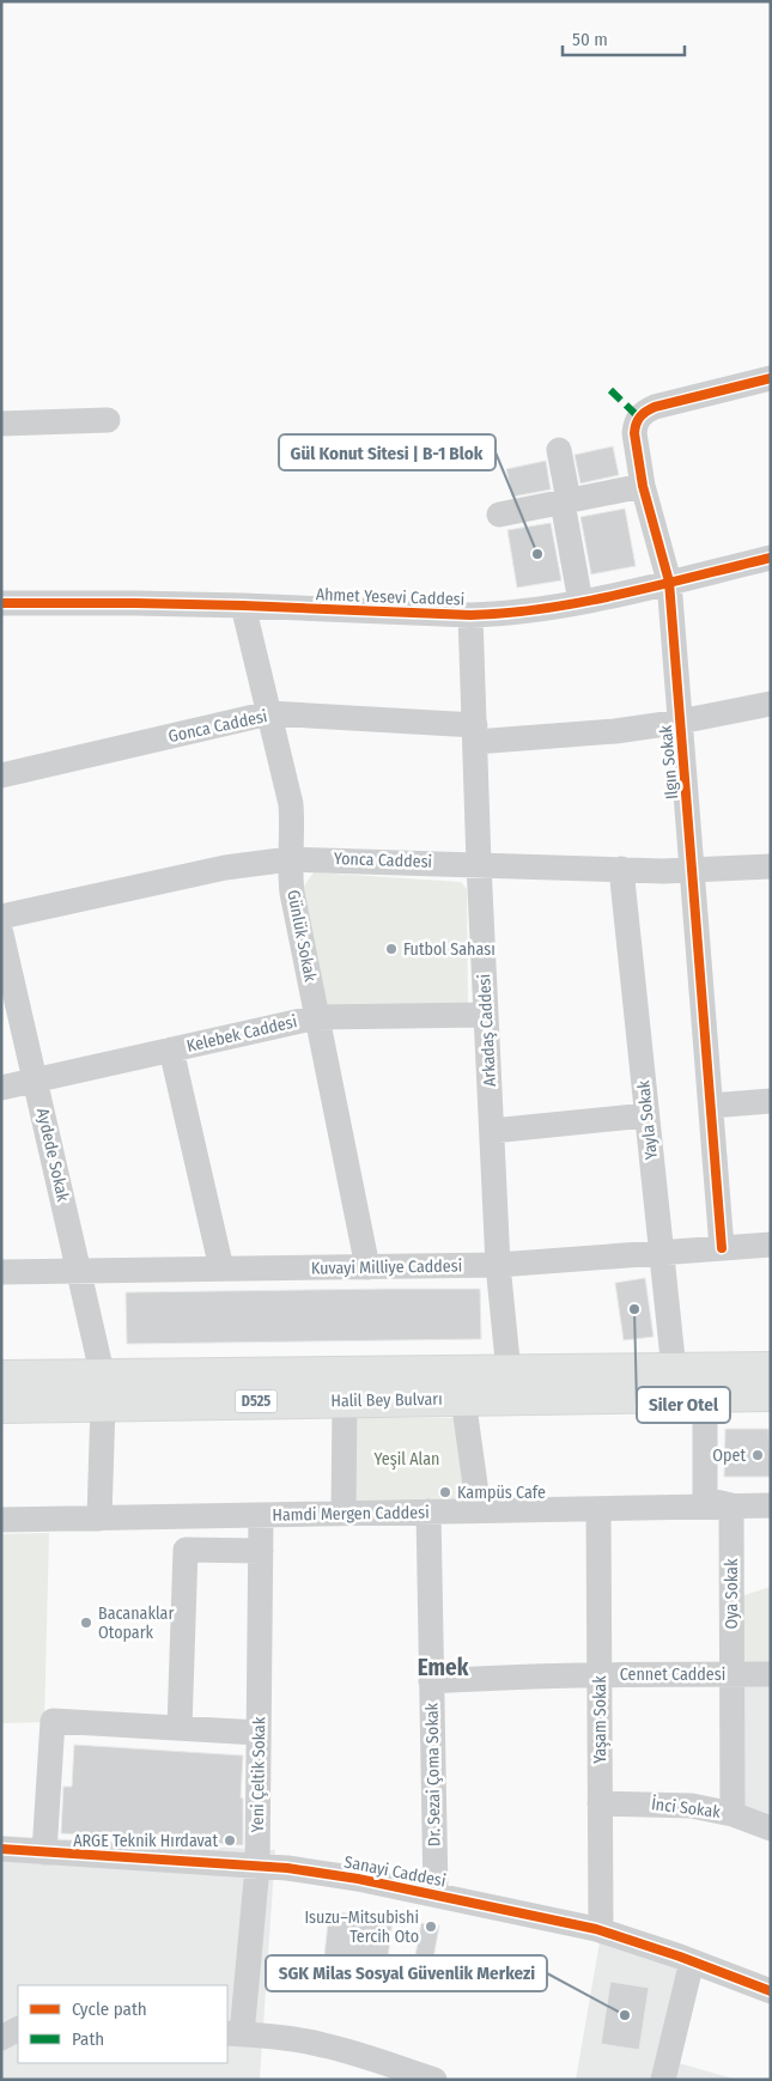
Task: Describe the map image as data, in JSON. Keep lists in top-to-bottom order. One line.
{"streets":{"highway":["Halil Bey Bulvarı","D525"],"street":["Ahmet Yesevi Caddesi","Gonca Caddesi","Ilgın Sokak","Yonca Caddesi","Günlük Sokak","Arkadaş Caddesi","Kelebek Caddesi","Yayla Sokak","Aydede Sokak","Kuvayi Milliye Caddesi","Hamdi Mergen Caddesi","Oya Sokak","Cennet Caddesi","Yaşam Sokak","Yeni Çeltik Sokak","Dr. Sezai Çoma Sokak","İnci Sokak","Sanayi Caddesi"]},"crossings":[["Ahmet Yesevi Caddesi","Ilgın Sokak"],["Ahmet Yesevi Caddesi","Günlük Sokak"],["Ahmet Yesevi Caddesi","Arkadaş Caddesi"],["Gonca Caddesi","Ilgın Sokak"],["Gonca Caddesi","Günlük Sokak"],["Gonca Caddesi","Arkadaş Caddesi"],["Ilgın Sokak","Yonca Caddesi"],["Ilgın Sokak","Kuvayi Milliye Caddesi"],["Yonca Caddesi","Günlük Sokak"],["Yonca Caddesi","Arkadaş Caddesi"],["Yonca Caddesi","Yayla Sokak"],["Günlük Sokak","Kelebek Caddesi"],["Günlük Sokak","Kuvayi Milliye Caddesi"],["Arkadaş Caddesi","Kelebek Caddesi"],["Arkadaş Caddesi","Kuvayi Milliye Caddesi"],["Arkadaş Caddesi","Halil Bey Bulvarı"],["Kelebek Caddesi","Aydede Sokak"],["Yayla Sokak","Kuvayi Milliye Caddesi"],["Yayla Sokak","Halil Bey Bulvarı"],["Aydede Sokak","Kuvayi Milliye Caddesi"],["Aydede Sokak","Halil Bey Bulvarı"],["Aydede Sokak","Hamdi Mergen Caddesi"],["Hamdi Mergen Caddesi","Oya Sokak"],["Hamdi Mergen Caddesi","Yaşam Sokak"],["Hamdi Mergen Caddesi","Yeni Çeltik Sokak"],["Hamdi Mergen Caddesi","Dr. Sezai Çoma Sokak"],["Oya Sokak","Cennet Caddesi"],["Oya Sokak","İnci Sokak"],["Cennet Caddesi","Yaşam Sokak"],["Cennet Caddesi","Dr. Sezai Çoma Sokak"],["Yaşam Sokak","İnci Sokak"],["Yaşam Sokak","Sanayi Caddesi"],["Yeni Çeltik Sokak","Sanayi Caddesi"],["Dr. Sezai Çoma Sokak","Sanayi Caddesi"]],"districts":["Emek"],"parks":["Yeşil Alan"],"places":["Gül Konut Sitesi | B-1 Blok","Futbol Sahası","Siler Otel","Opet","Kampüs Cafe","Bacanaklar Otopark","ARGE Teknik Hırdavat","Isuzu–Mitsubishi Tercih Oto","SGK Milas Sosyal Güvenlik Merkezi"],"legend":["Cycle path","Path"],"scale_bar":"50 m"}
